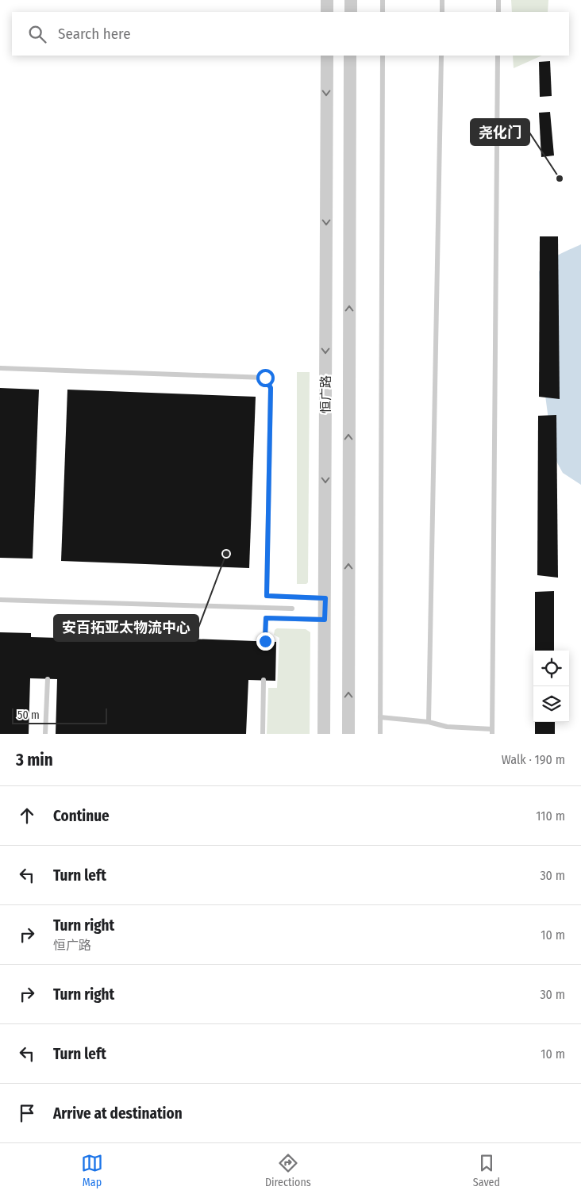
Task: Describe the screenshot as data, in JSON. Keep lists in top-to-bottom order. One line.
{"streets":{"street":["恒广路"]},"places":["尧化门","安百拓亚太物流中心"],"scale_bar":"50 m","page":{"search":"Search here","scale":"50 m","heading":["3 min","Walk · 190 m"],"list":[["Continue","110 m"],["Turn left","30 m"],["Turn right","恒广路","10 m"],["Turn right","30 m"],["Turn left","10 m"],"Arrive at destination"],"nav":["Map","Directions","Saved"]}}
